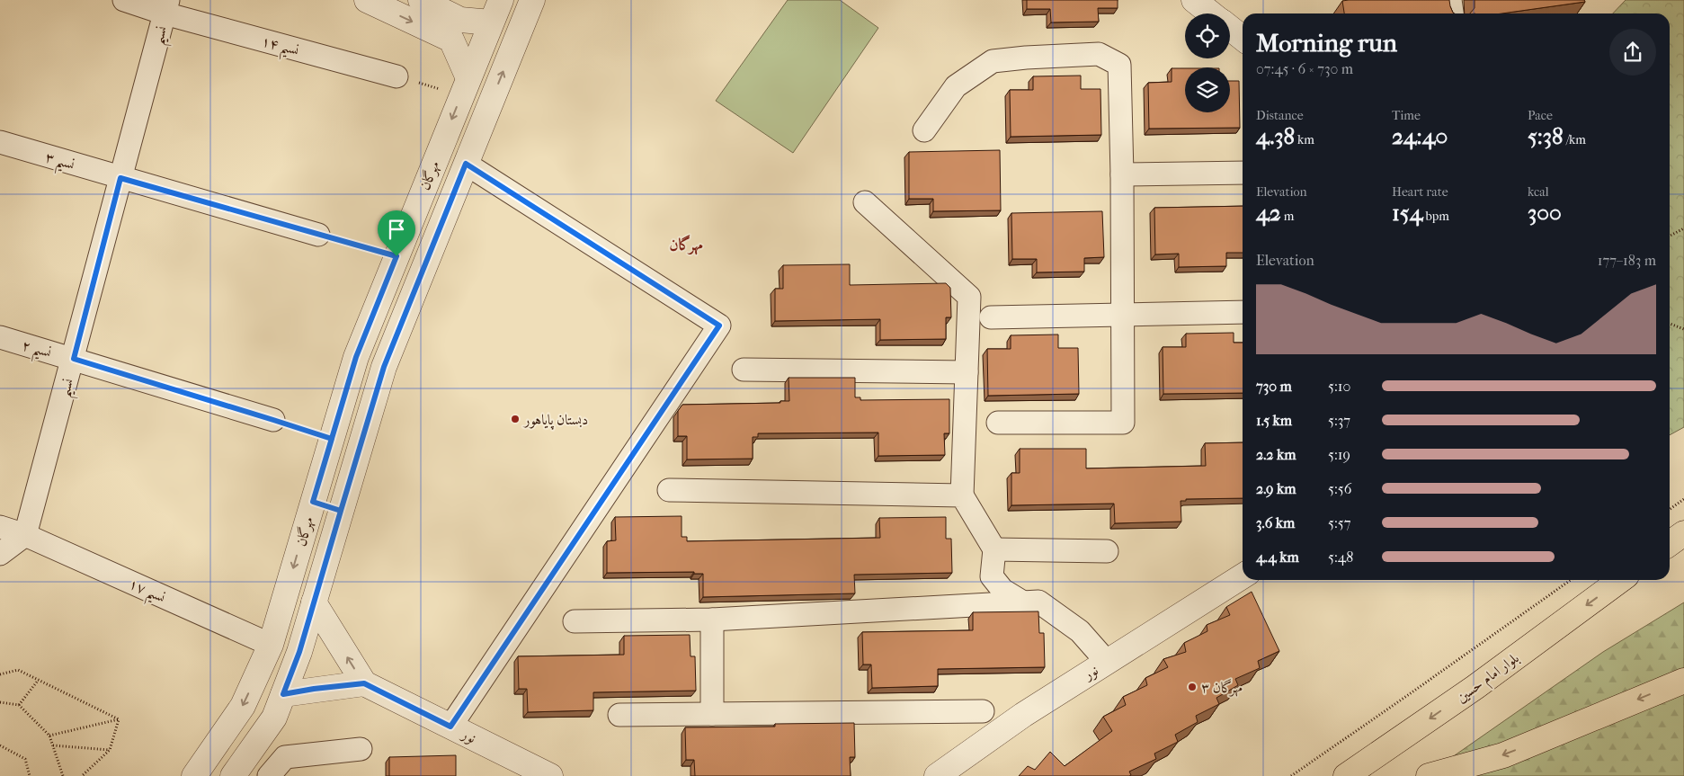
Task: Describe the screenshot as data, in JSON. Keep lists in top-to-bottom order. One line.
{"streets":{"main road":["بلوار امام حسین"],"street":["نسیم","نسیم ۱۴","نسیم ۳","مهرگان","نسیم ۲","نسیم ۱۷","نور"]},"crossings":[["نسیم","نسیم ۱۴"],["نسیم","نسیم ۳"],["نسیم","نسیم ۲"],["نسیم","نسیم ۱۷"],["مهرگان","نسیم ۱۷"]],"districts":["مهرگان"],"places":["دبستان پایاهور","مهرگان ۳"],"page":{"heading":["Morning run","07:45 · 6 × 730 m"],"stats":[["Distance","4.38 km"],["Time","24:40"],["Pace","5:38 /km"],["Elevation","42 m"],["Heart rate","154 bpm"],["kcal","300"]],"chart":["Elevation","177–183 m"],"list":[{"name":"730 m","note":"5:10"},{"name":"1.5 km","note":"5:37"},{"name":"2.2 km","note":"5:19"},{"name":"2.9 km","note":"5:56"},{"name":"3.6 km","note":"5:57"},{"name":"4.4 km","note":"5:48"}]}}
